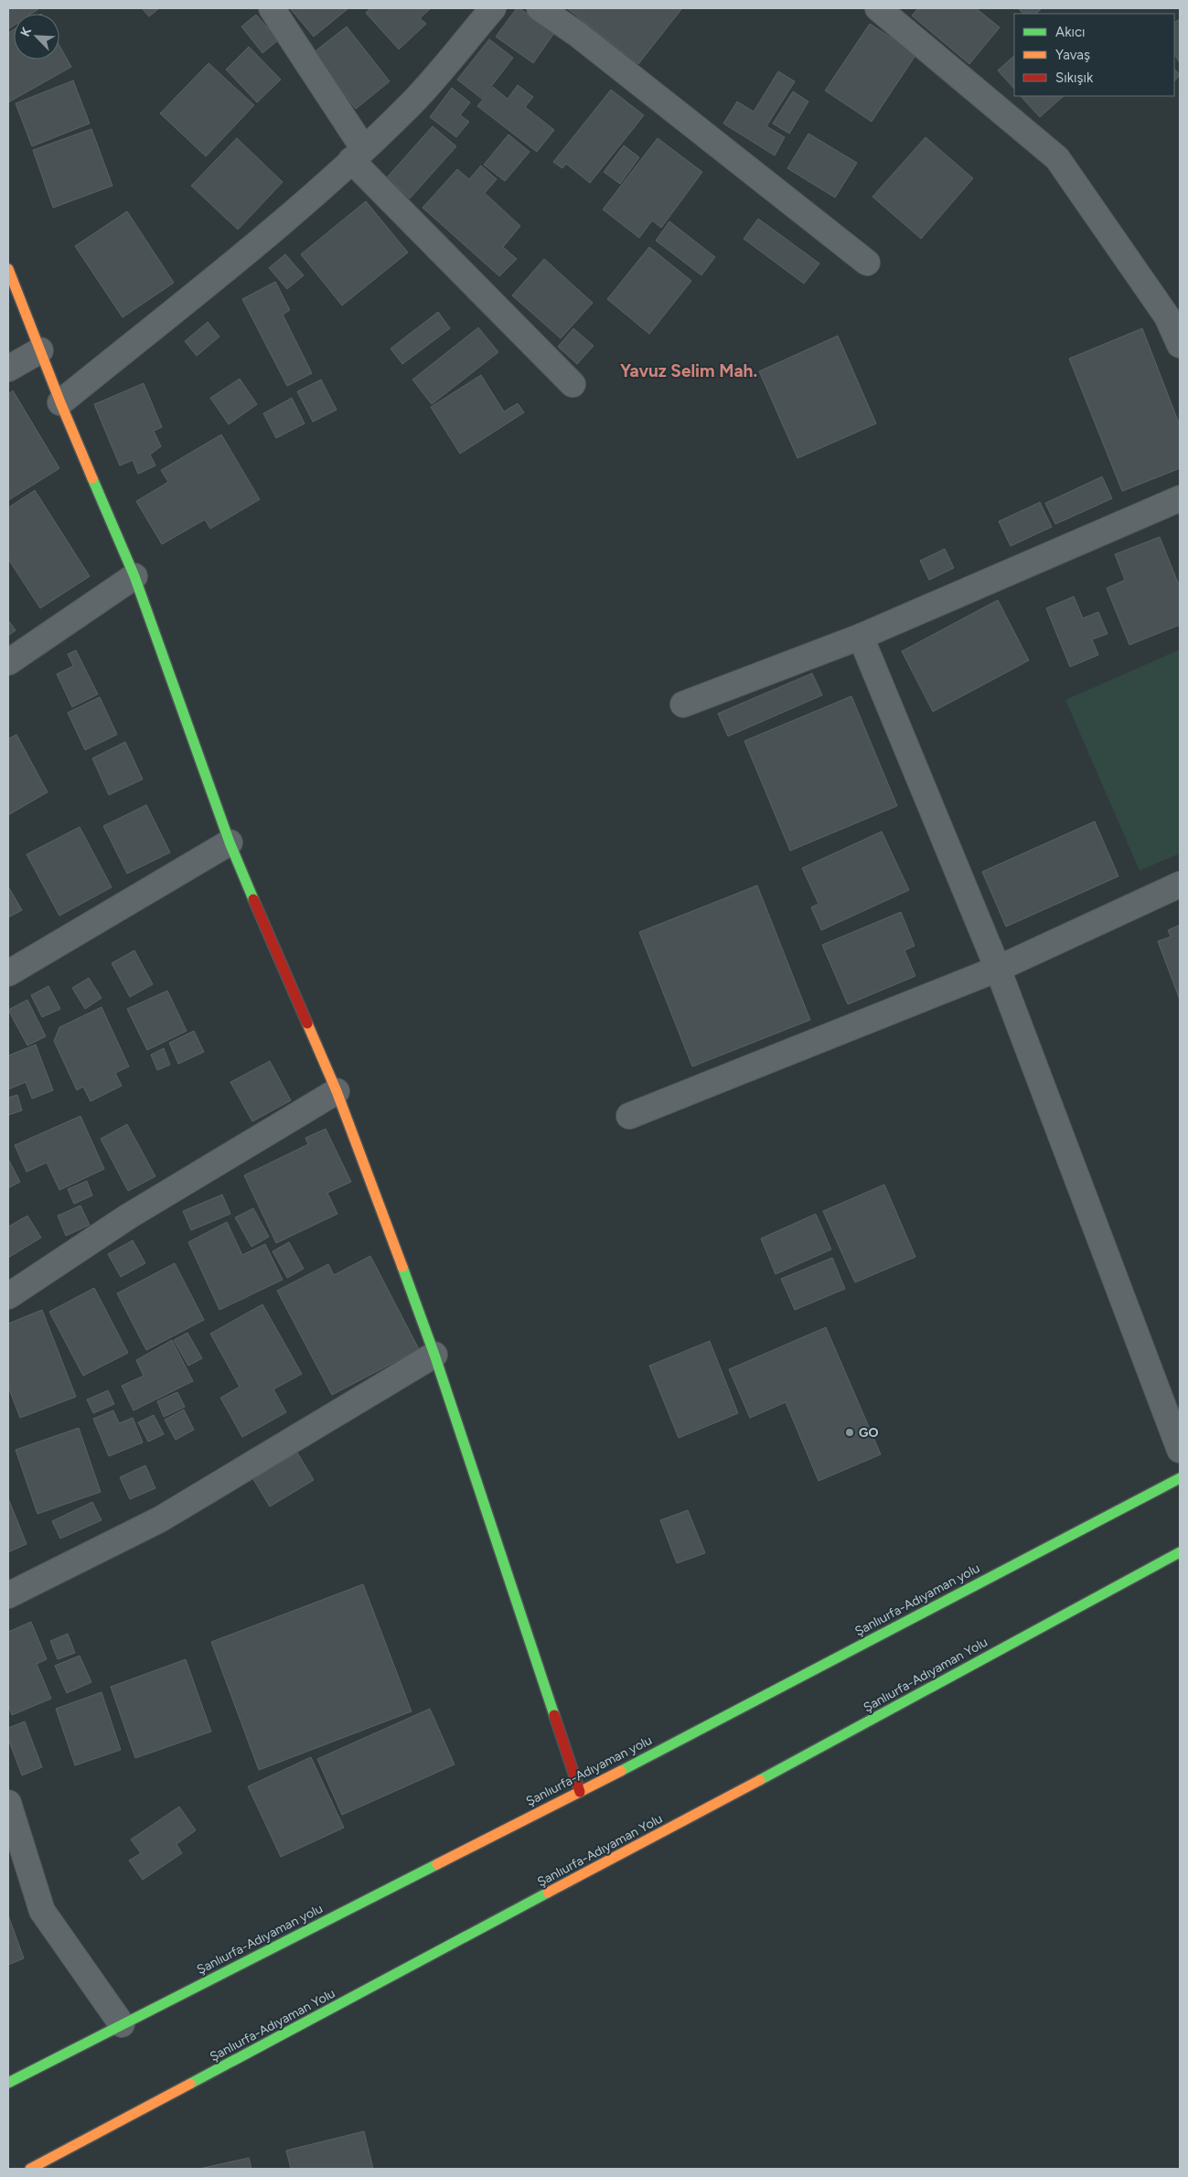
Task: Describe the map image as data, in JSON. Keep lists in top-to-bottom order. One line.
{"streets":{"main road":["Şanlıurfa-Adıyaman yolu","Şanlıurfa-Adıyaman Yolu"]},"districts":["Yavuz Selim Mah."],"places":["GO"],"legend":["Akıcı","Yavaş","Sıkışık"],"north":"top left"}
